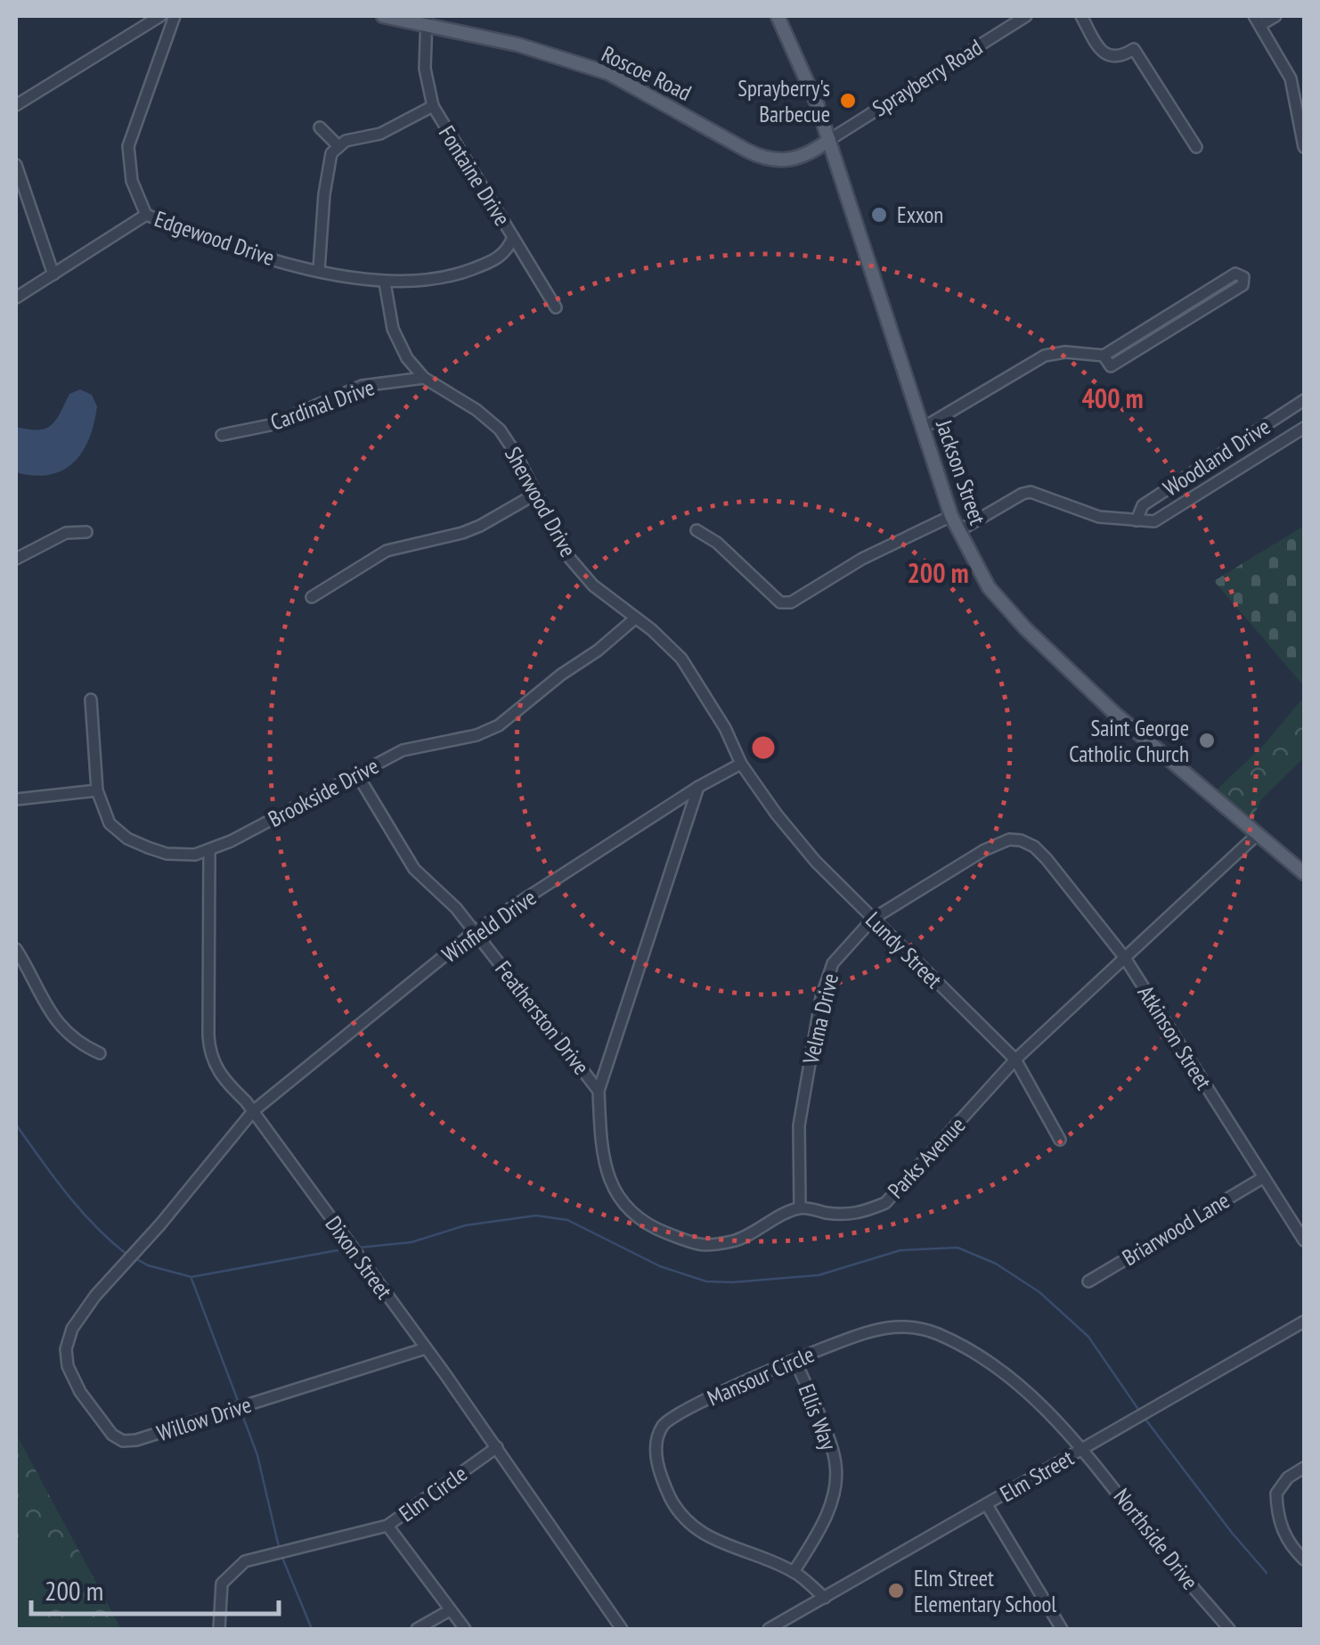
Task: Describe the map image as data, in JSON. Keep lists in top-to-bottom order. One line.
{"streets":{"main road":["Roscoe Road","Jackson Street"],"street":["Sprayberry Road","Fontaine Drive","Edgewood Drive","Cardinal Drive","Woodland Drive","Sherwood Drive","Brookside Drive","Winfield Drive","Lundy Street","Featherston Drive","Velma Drive","Atkinson Street","Parks Avenue","Briarwood Lane","Dixon Street","Mansour Circle","Ellis Way","Willow Drive","Elm Street","Elm Circle","Northside Drive"]},"crossings":[["Roscoe Road","Sprayberry Road"],["Roscoe Road","Fontaine Drive"],["Roscoe Road","Jackson Street"],["Sprayberry Road","Jackson Street"],["Fontaine Drive","Edgewood Drive"],["Fontaine Drive","Sherwood Drive"],["Edgewood Drive","Sherwood Drive"],["Cardinal Drive","Sherwood Drive"],["Woodland Drive","Jackson Street"],["Jackson Street","Parks Avenue"],["Sherwood Drive","Brookside Drive"],["Sherwood Drive","Winfield Drive"],["Sherwood Drive","Lundy Street"],["Brookside Drive","Featherston Drive"],["Brookside Drive","Dixon Street"],["Winfield Drive","Lundy Street"],["Winfield Drive","Featherston Drive"],["Winfield Drive","Dixon Street"],["Winfield Drive","Willow Drive"],["Lundy Street","Velma Drive"],["Lundy Street","Parks Avenue"],["Velma Drive","Atkinson Street"],["Velma Drive","Parks Avenue"],["Atkinson Street","Parks Avenue"],["Atkinson Street","Briarwood Lane"],["Dixon Street","Willow Drive"],["Dixon Street","Elm Circle"],["Mansour Circle","Ellis Way"],["Mansour Circle","Elm Street"],["Mansour Circle","Northside Drive"],["Elm Street","Northside Drive"]],"places":["Sprayberry's Barbecue","Exxon","Saint George Catholic Church","Elm Street Elementary School"],"scale_bar":"200 m","rings":["400 m","200 m"]}
